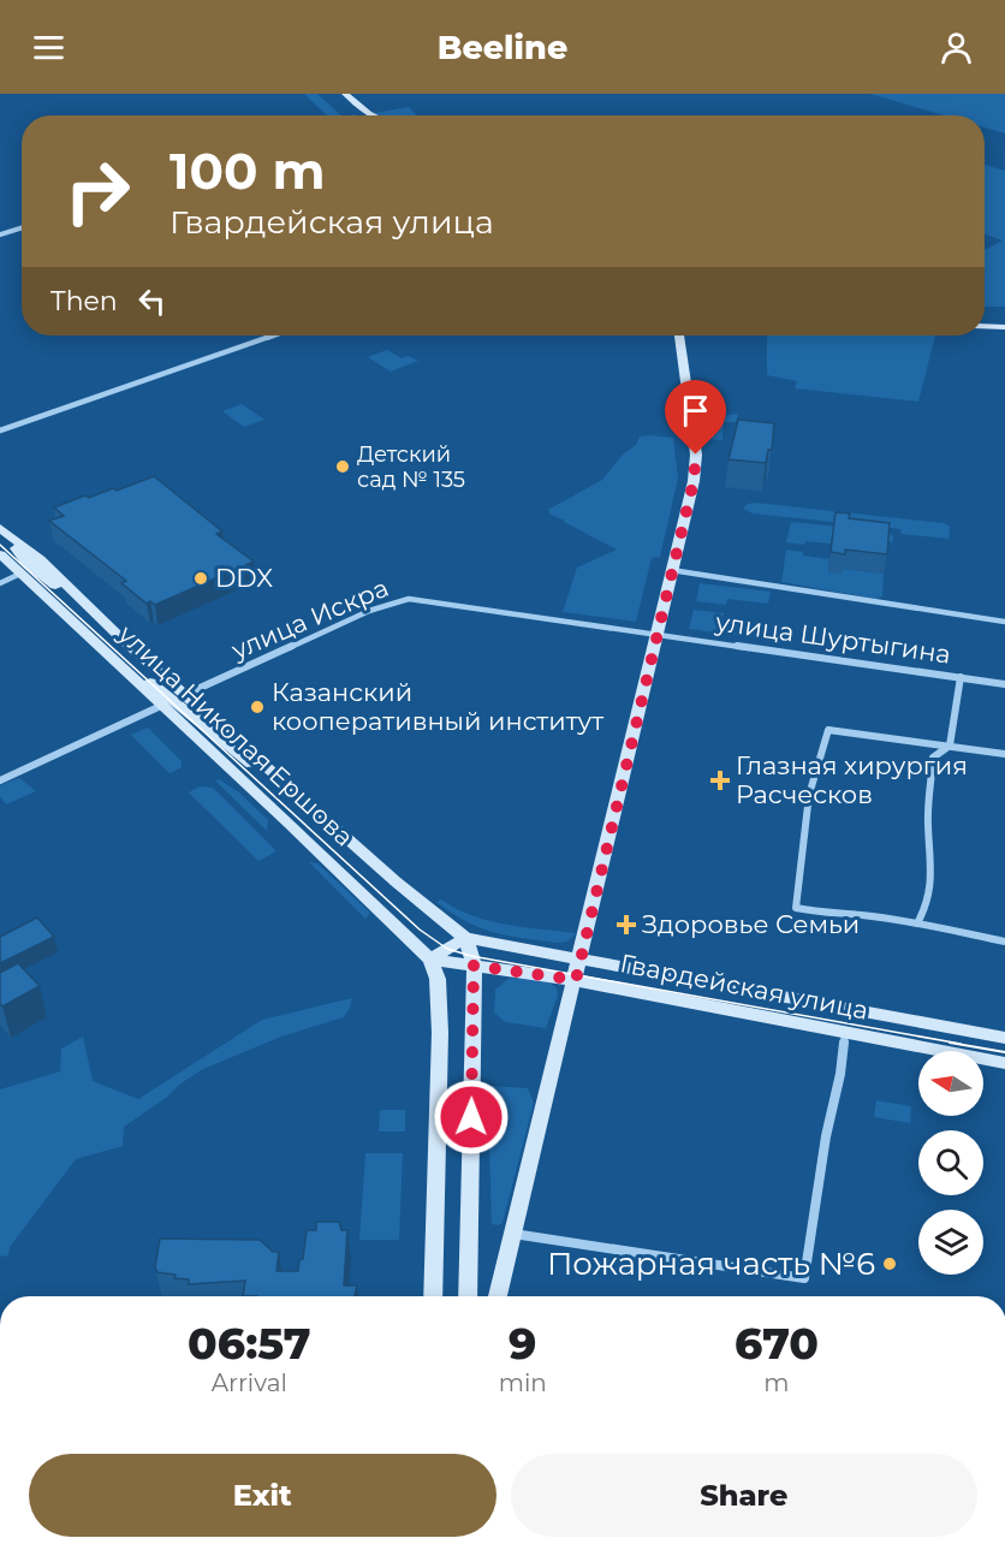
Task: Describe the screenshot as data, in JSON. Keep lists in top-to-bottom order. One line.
{"streets":{"main road":["улица Николая Ершова","Гвардейская улица"],"street":["улица Искра","улица Шуртыгина"]},"crossings":[["улица Искра","улица Шуртыгина"],["улица Искра","улица Николая Ершова"],["улица Николая Ершова","Гвардейская улица"]],"places":{"other":["Детский сад № 135","DDX","Казанский кооперативный институт","Пожарная часть №6"],"health":["Глазная хирургия Расческов","Здоровье Семьи"]},"north":"left","page":{"header":"Beeline","turn":["100 m","Гвардейская улица"],"then":"Then","eta":["06:57","Arrival","9","min","670","m"],"buttons":["Exit","Share"]}}
